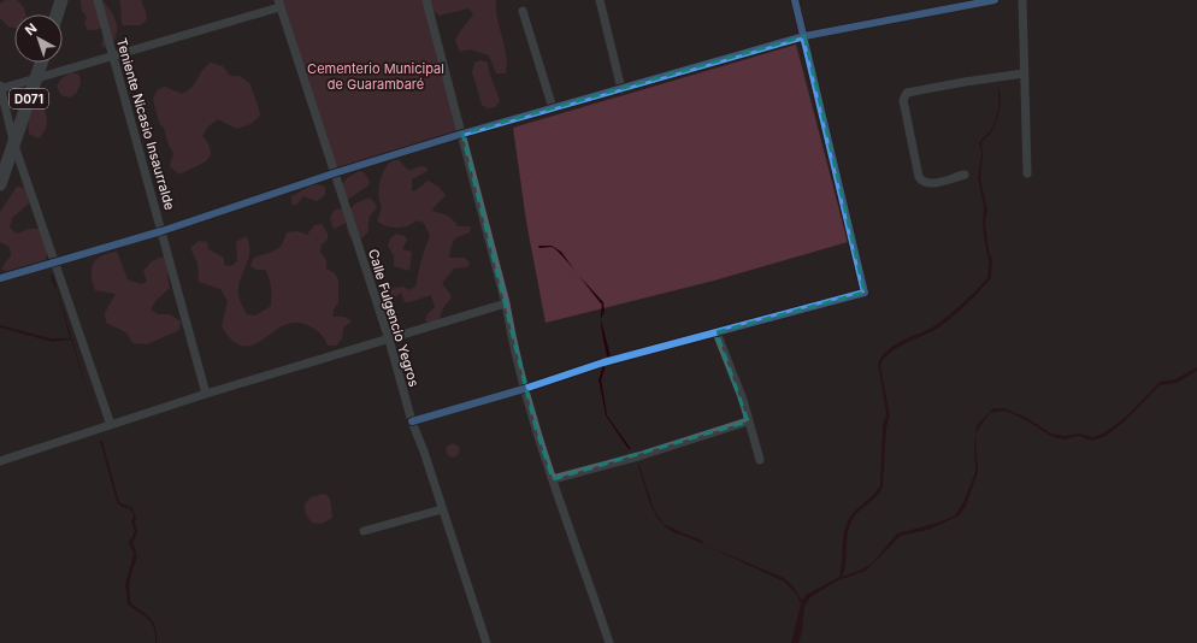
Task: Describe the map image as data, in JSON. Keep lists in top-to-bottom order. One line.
{"streets":{"main road":["D071"],"street":["Teniente Nicasio Insaurralde","Calle Fulgencio Yegros"]},"parks":["Cementerio Municipal de Guarambaré"],"north":"top left"}
